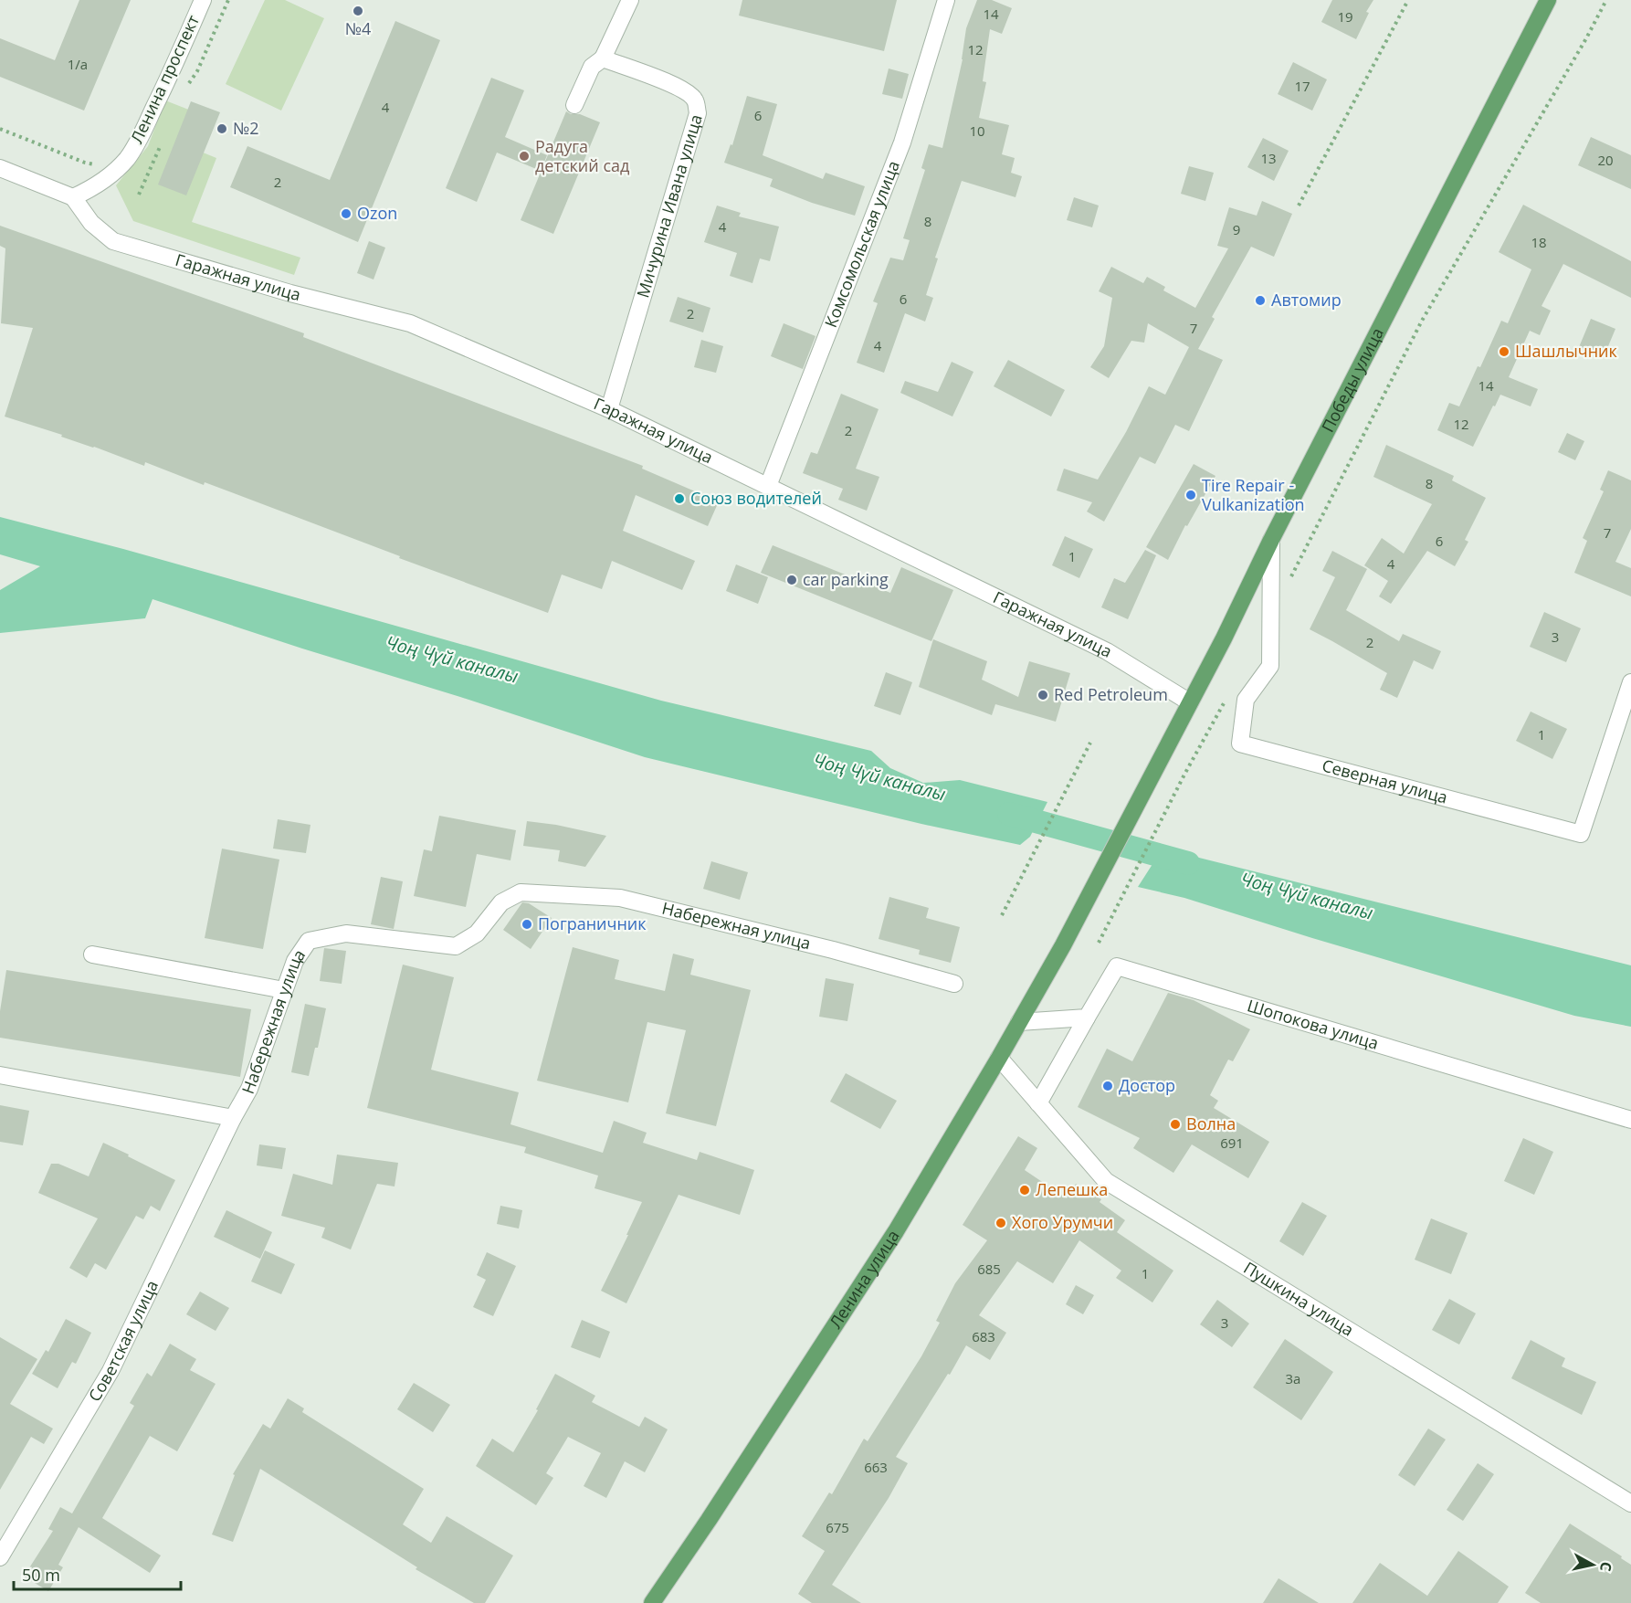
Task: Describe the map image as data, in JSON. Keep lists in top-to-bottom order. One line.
{"streets":{"main road":["Победы улица","Ленина улица"],"street":["Ленина проспект","Мичурина Ивана улица","Комсомольская улица","Гаражная улица","Северная улица","Набережная улица","Шопокова улица","Пушкина улица","Советская улица"]},"crossings":[["Ленина проспект","Гаражная улица"],["Мичурина Ивана улица","Гаражная улица"],["Комсомольская улица","Гаражная улица"],["Гаражная улица","Победы улица"],["Победы улица","Северная улица"],["Победы улица","Ленина улица"],["Набережная улица","Советская улица"],["Ленина улица","Пушкина улица"]],"water":["Чоң Чүй каналы"],"places":["№4","№2","Радуга детский сад","Ozon","Автомир","Шашлычник","Tire Repair - Vulkanization","Союз водителей","car parking","Red Petroleum","Пограничник","Достор","Волна","Лепешка","Хого Урумчи"],"house_numbers":["14","19","12","1/a","17","4","6","10","13","20","2","8","4","9","18","6","2","7","4","14","12","2","8","7","6","1","4","3","2","1","691","685","1","3","683","3а","663","675"],"scale_bar":"50 m","north":"right"}
